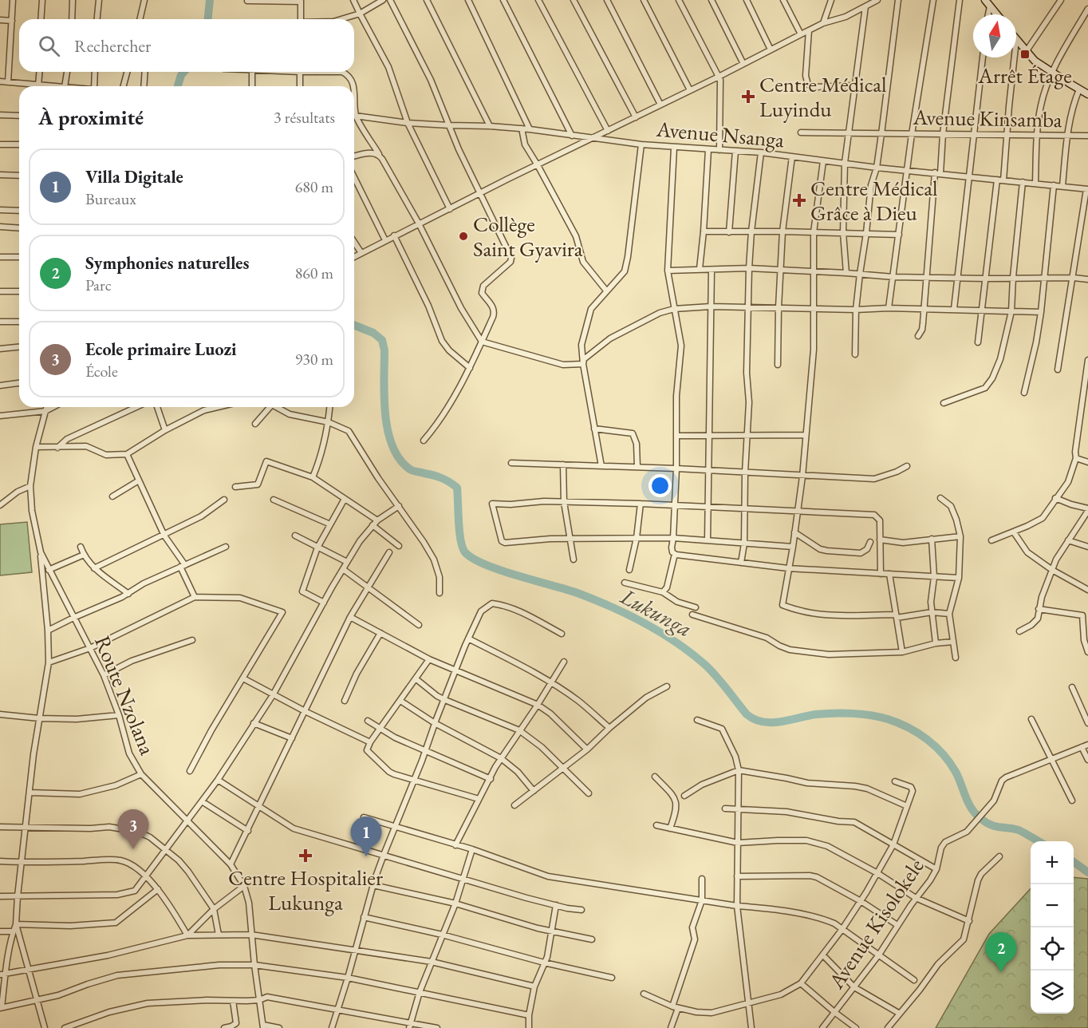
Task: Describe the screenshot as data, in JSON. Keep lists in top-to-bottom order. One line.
{"streets":{"street":["Avenue Kinsamba","Avenue Nsanga","Route Nzolana","Avenue Kisolokele"]},"water":["Lukunga"],"places":{"transit":["Arrêt Étage"],"health":["Centre Médical Luyindu","Centre Médical Grâce à Dieu","Centre Hospitalier Lukunga"],"other":["Collège Saint Gyavira"]},"north":"top","page":{"search":"Rechercher","heading":["À proximité","3 résultats"],"list":[{"mark":"1","name":"Villa Digitale","note":"Bureaux","value":"680 m"},{"mark":"2","name":"Symphonies naturelles","note":"Parc","value":"860 m"},{"mark":"3","name":"Ecole primaire Luozi","note":"École","value":"930 m"}],"pins":["3","1","2"],"map_buttons":["+","−"]}}
